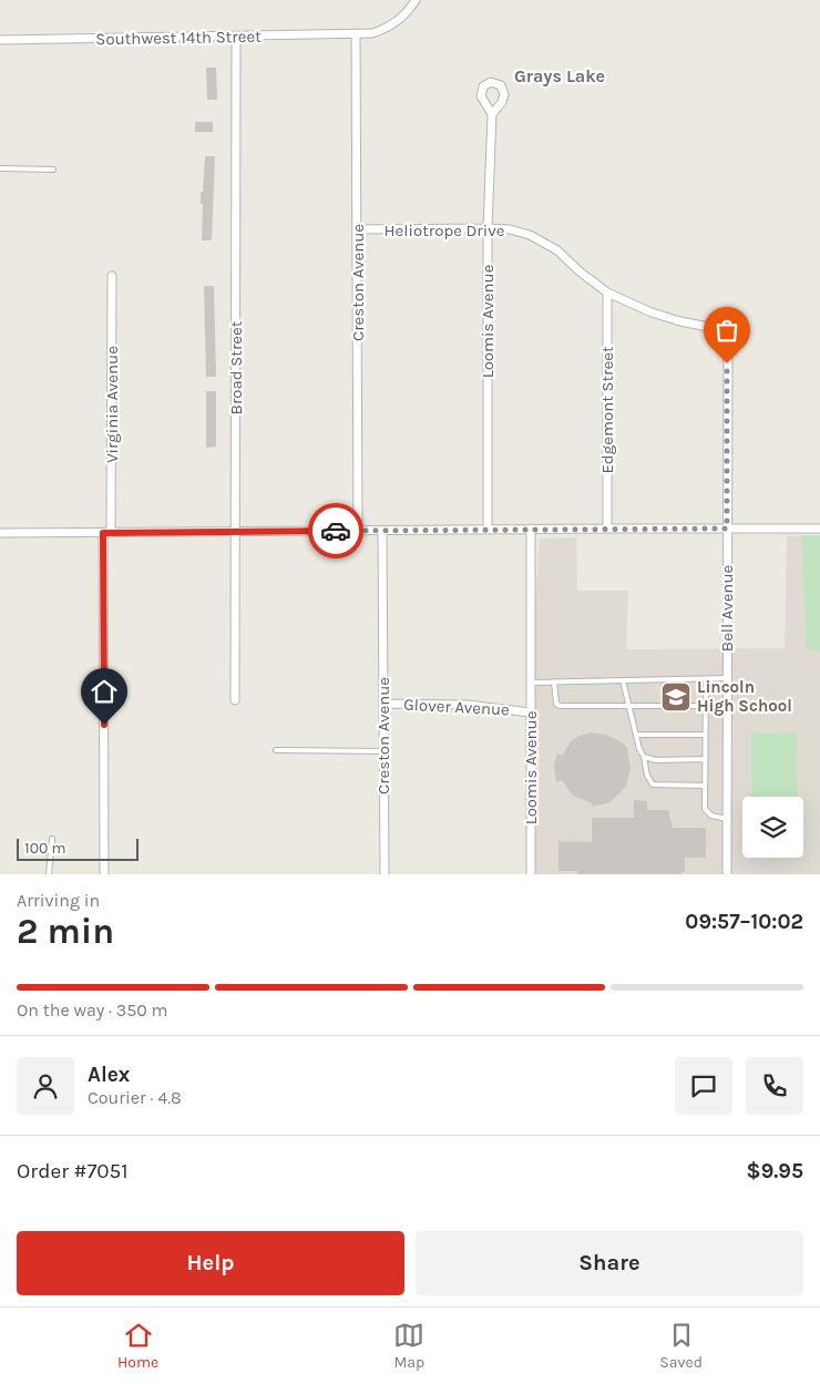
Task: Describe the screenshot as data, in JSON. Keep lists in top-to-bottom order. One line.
{"streets":{"street":["Southwest 14th Street","Heliotrope Drive","Creston Avenue","Loomis Avenue","Broad Street","Virginia Avenue","Edgemont Street","Bell Avenue","Glover Avenue"]},"crossings":[["Southwest 14th Street","Creston Avenue"],["Southwest 14th Street","Broad Street"],["Heliotrope Drive","Creston Avenue"],["Heliotrope Drive","Loomis Avenue"],["Heliotrope Drive","Edgemont Street"],["Heliotrope Drive","Bell Avenue"],["Creston Avenue","Glover Avenue"],["Loomis Avenue","Glover Avenue"]],"districts":["Grays Lake"],"places":{"school or university":["Lincoln High School"]},"scale_bar":"100 m","page":{"scale":"100 m","heading":["2 min","Arriving in","09:57–10:02"],"panel":["Alex","Courier · 4.8","Order #7051","$9.95"],"bar":"On the way · 350 m","buttons":["Help","Share"],"tabs":["Home","Map","Saved"]}}
